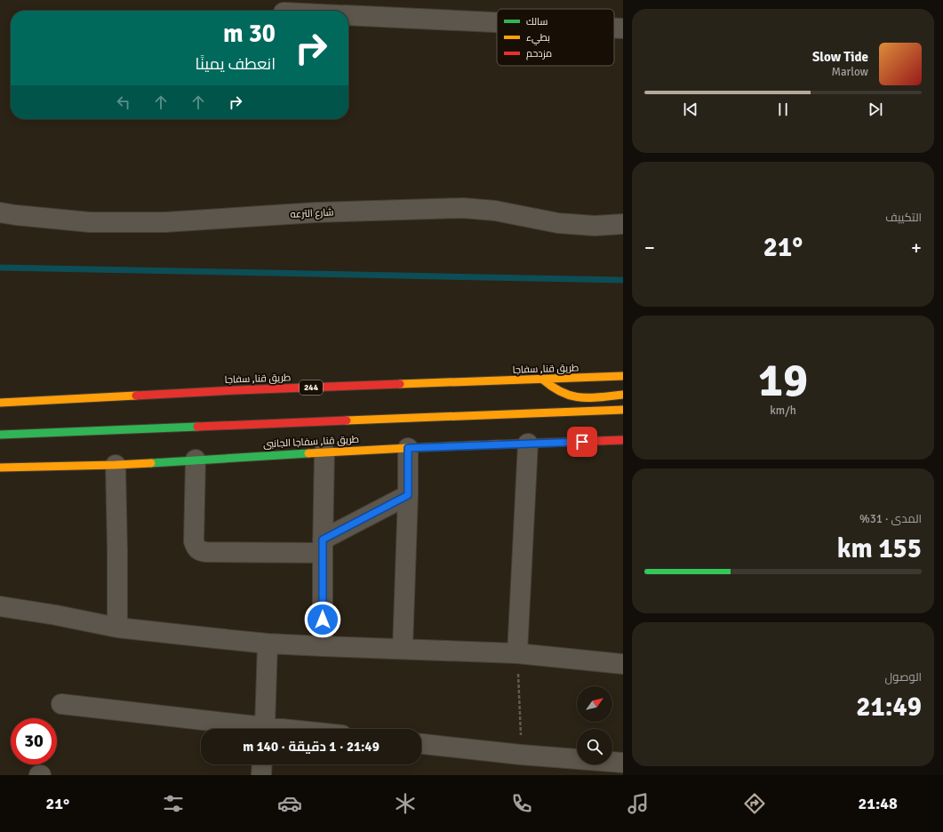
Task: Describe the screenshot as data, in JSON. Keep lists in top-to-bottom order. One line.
{"streets":{"main road":["طريق قنا, سفاجا","244","طريق قنا, سفاجا الجانبى"],"street":["شارع الترعه"]},"legend":["سالك","بطيء","مزدحم"],"north":"top right","page":{"turn":["30 m","انعطف يمينًا"],"song":["Slow Tide","Marlow"],"tile":["التكييف",["19","km/h"],["المدى · 31%","155 km"],["الوصول","21:49"]],"heat":["−","21°","+"],"limit":"30","trip":"21:49 · 1 دقيقة · 140 m","tabs":["21:48","21°"]}}
